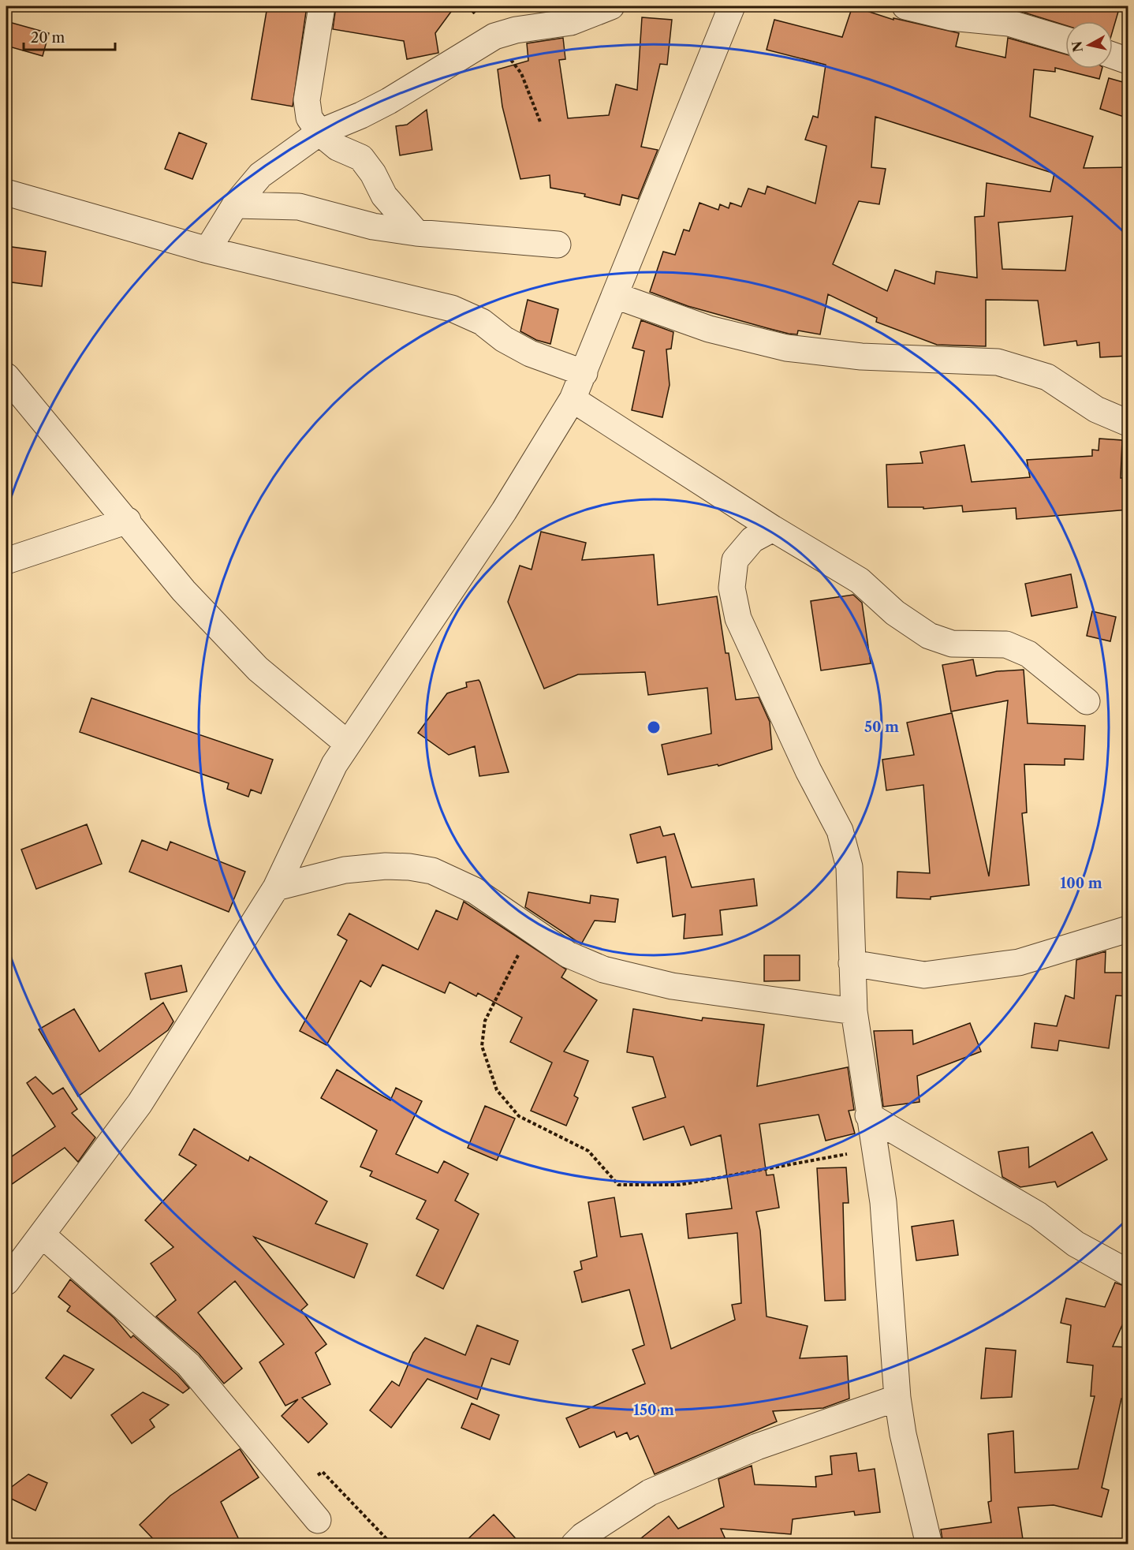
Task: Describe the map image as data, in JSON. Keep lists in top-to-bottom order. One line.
{"scale_bar":"20 m","north":"left","rings":["50 m","100 m","150 m"]}
